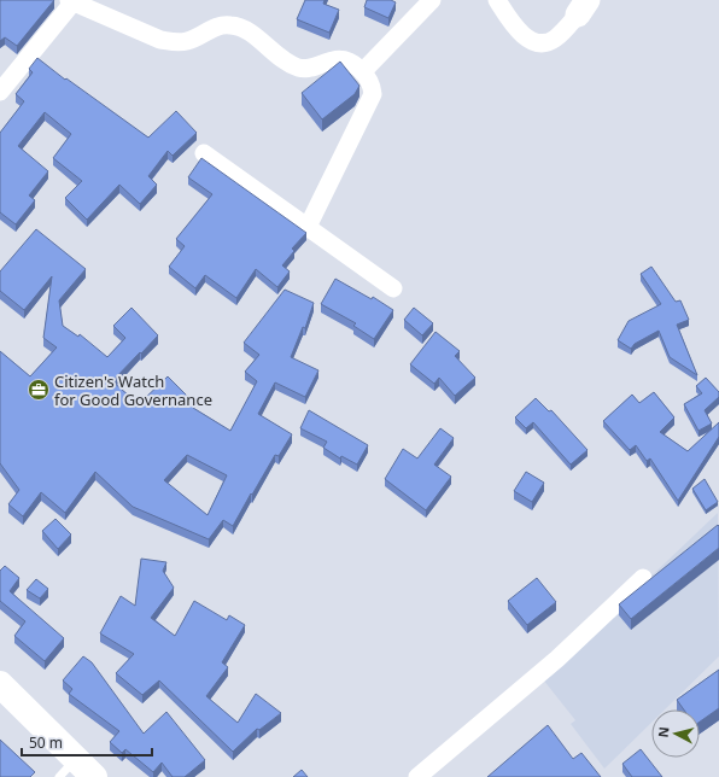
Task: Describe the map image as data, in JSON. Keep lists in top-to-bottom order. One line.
{"places":{"office":["Citizen's Watch for Good Governance"]},"scale_bar":"50 m","north":"left"}
